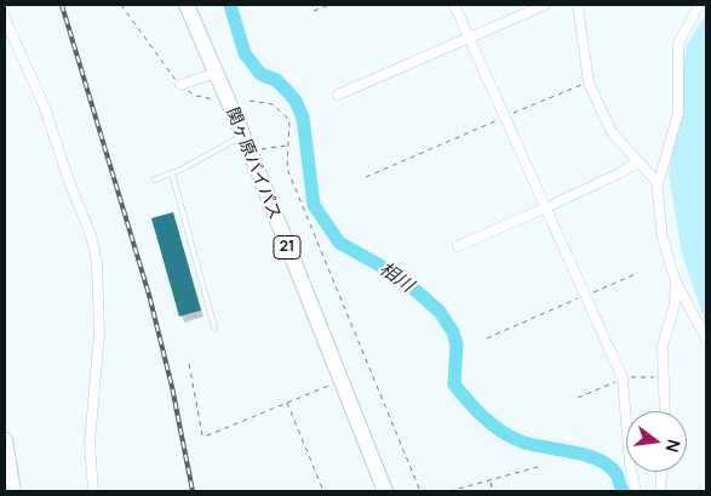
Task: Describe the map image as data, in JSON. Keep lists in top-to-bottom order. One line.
{"streets":{"highway":["関ヶ原バイパス","21"]},"water":["相川"],"north":"right"}
